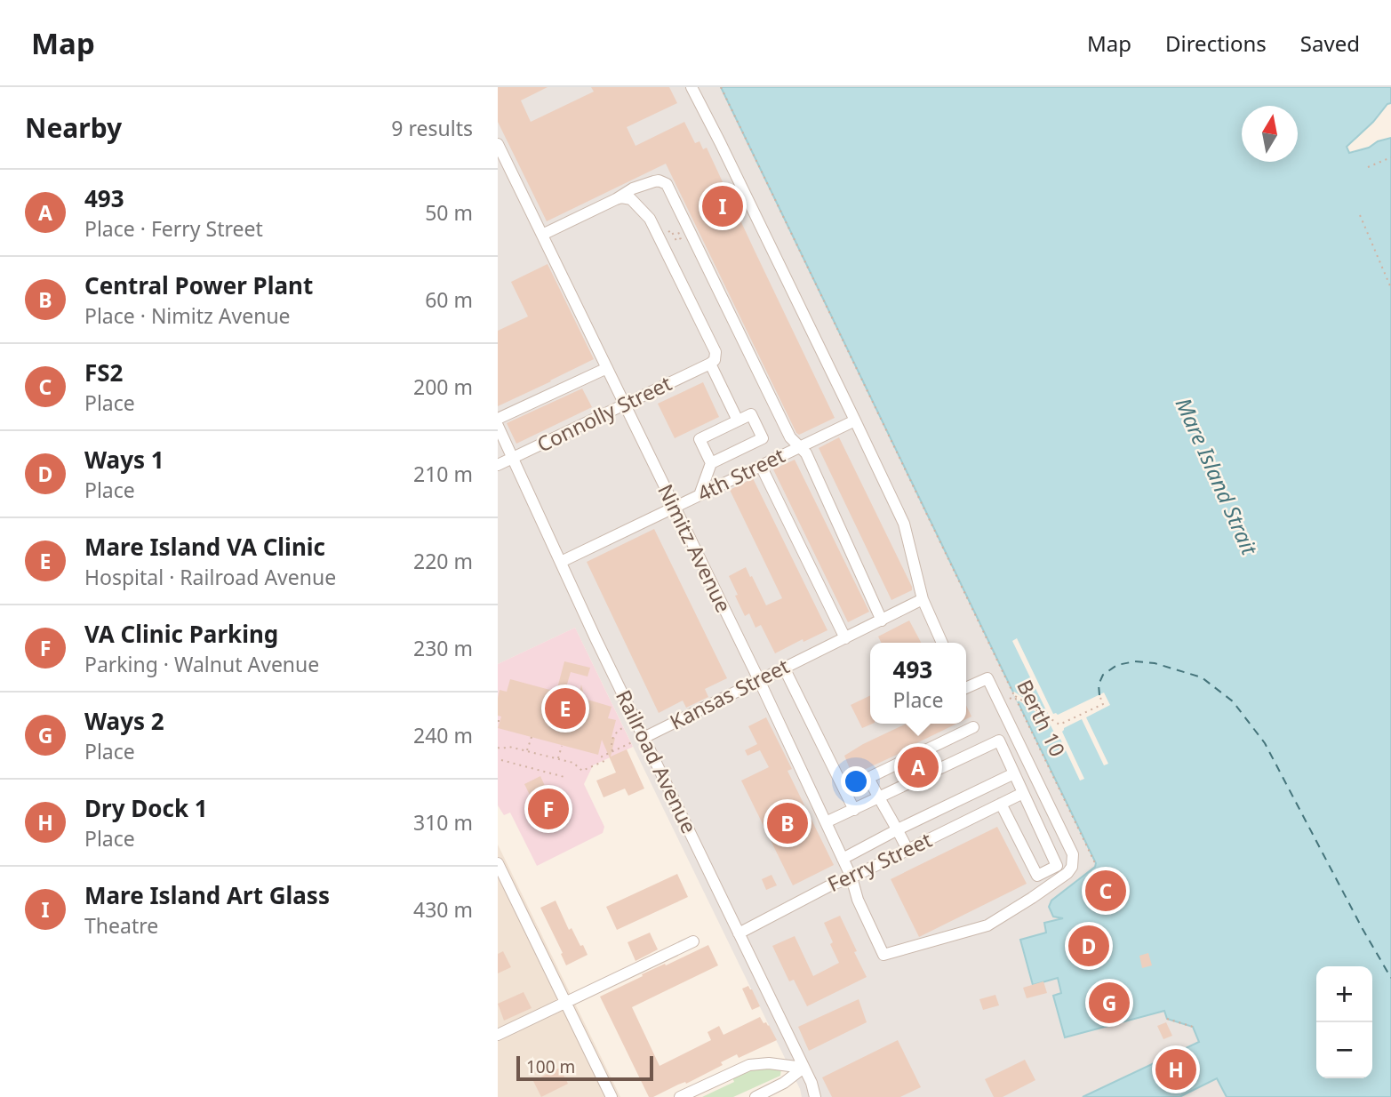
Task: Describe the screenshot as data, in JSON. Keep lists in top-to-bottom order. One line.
{"streets":{"street":["Connolly Street","4th Street","Nimitz Avenue","Kansas Street","Railroad Avenue","Ferry Street"],"path":["Berth 10"]},"crossings":[["Connolly Street","Nimitz Avenue"],["Connolly Street","Railroad Avenue"],["4th Street","Nimitz Avenue"],["4th Street","Railroad Avenue"],["Nimitz Avenue","Kansas Street"],["Nimitz Avenue","Ferry Street"],["Kansas Street","Railroad Avenue"],["Railroad Avenue","Ferry Street"]],"water":["Mare Island Strait"],"scale_bar":"100 m","north":"top","page":{"header":"Map","nav":["Map","Directions","Saved"],"heading":["Nearby","9 results"],"list":[{"mark":"A","name":"493","note":"Place · Ferry Street","value":"50 m"},{"mark":"B","name":"Central Power Plant","note":"Place · Nimitz Avenue","value":"60 m"},{"mark":"C","name":"FS2","note":"Place","value":"200 m"},{"mark":"D","name":"Ways 1","note":"Place","value":"210 m"},{"mark":"E","name":"Mare Island VA Clinic","note":"Hospital · Railroad Avenue","value":"220 m"},{"mark":"F","name":"VA Clinic Parking","note":"Parking · Walnut Avenue","value":"230 m"},{"mark":"G","name":"Ways 2","note":"Place","value":"240 m"},{"mark":"H","name":"Dry Dock 1","note":"Place","value":"310 m"},{"mark":"I","name":"Mare Island Art Glass","note":"Theatre","value":"430 m"}],"pins":["I","E","A","F","B","C","D","G","H"],"popup":["493","Place"],"map_buttons":["+","−"],"scale":"100 m"}}
